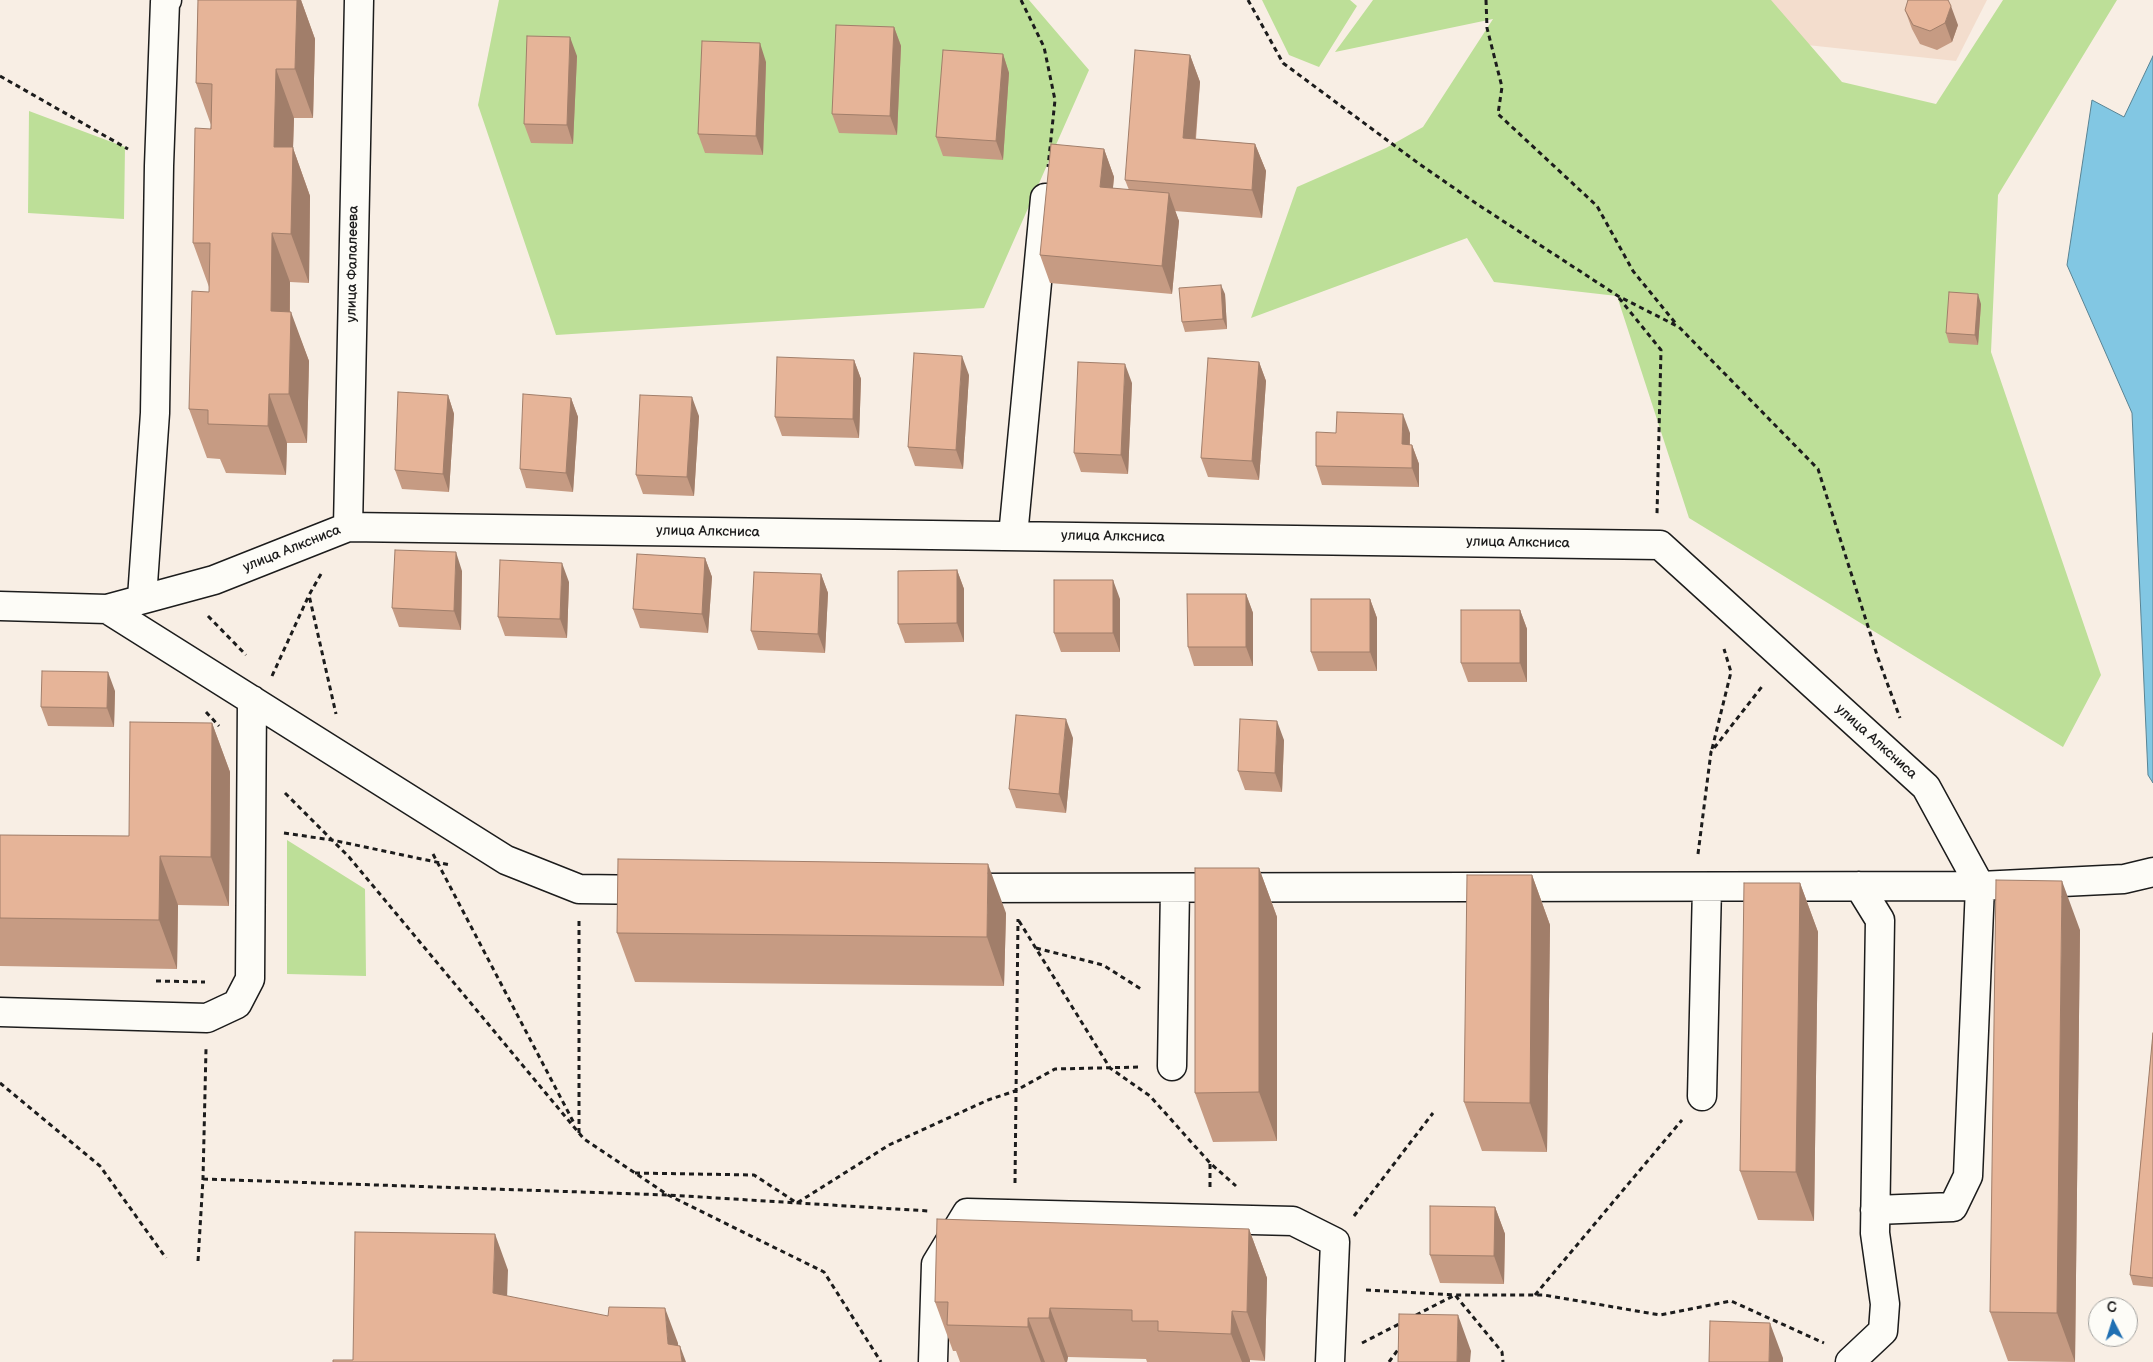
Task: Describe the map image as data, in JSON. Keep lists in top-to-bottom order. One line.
{"streets":{"street":["улица Фалалеева","улица Алксниса"]},"crossings":[["улица Фалалеева","улица Алксниса"]],"north":"top"}
